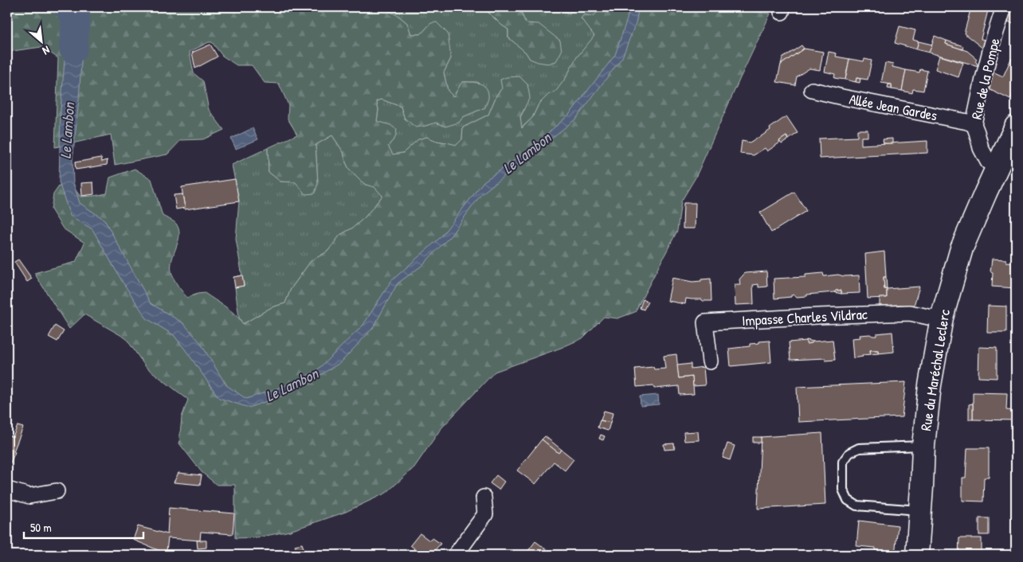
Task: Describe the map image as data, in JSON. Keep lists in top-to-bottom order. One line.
{"streets":{"main road":["Rue du Maréchal Leclerc"],"street":["Rue de la Pompe","Allée Jean Gardes","Impasse Charles Vildrac"]},"crossings":[["Rue de la Pompe","Allée Jean Gardes"],["Rue de la Pompe","Rue du Maréchal Leclerc"],["Impasse Charles Vildrac","Rue du Maréchal Leclerc"]],"water":["Le Lambon"],"scale_bar":"50 m","north":"bottom right"}
